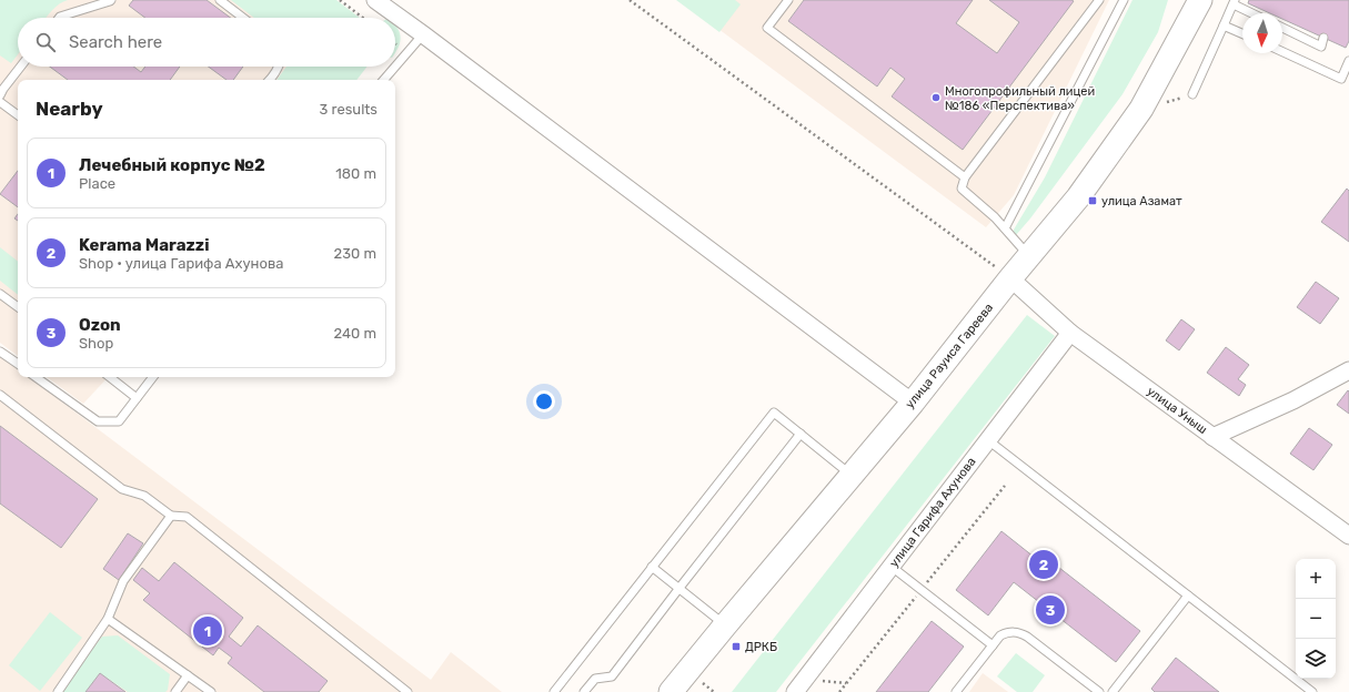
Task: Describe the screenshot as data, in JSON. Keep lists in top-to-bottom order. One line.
{"streets":{"street":["улица Рауиса Гареева","улица Уныш","улица Гарифа Ахунова"]},"crossings":[["улица Рауиса Гареева","улица Уныш"],["улица Уныш","улица Гарифа Ахунова"]],"places":{"other":["Многопрофильный лицей №186 «Перспектива»"],"transit":["улица Азамат","ДРКБ"]},"north":"bottom","page":{"search":"Search here","heading":["Nearby","3 results"],"list":[{"mark":"1","name":"Лечебный корпус №2","note":"Place","value":"180 m"},{"mark":"2","name":"Kerama Marazzi","note":"Shop · улица Гарифа Ахунова","value":"230 m"},{"mark":"3","name":"Ozon","note":"Shop","value":"240 m"}],"pins":["2","3","1"],"map_buttons":["+","−"]}}
